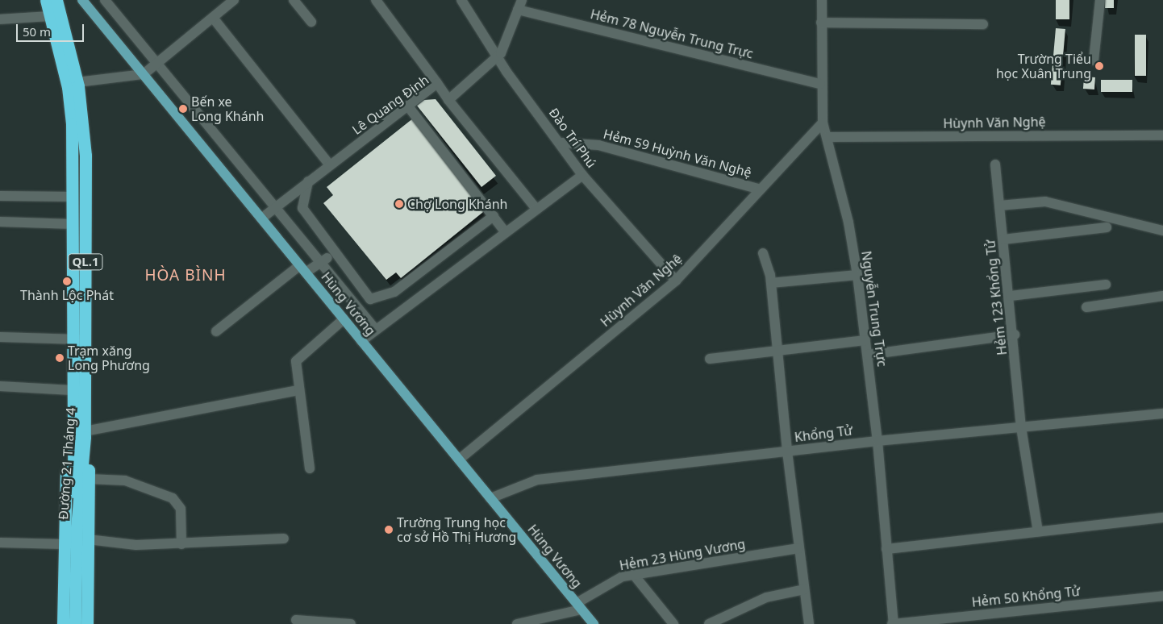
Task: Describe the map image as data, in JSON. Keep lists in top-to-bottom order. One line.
{"streets":{"highway":["QL.1","Đường 21 Tháng 4"],"main road":["Hùng Vương"],"street":["Hẻm 78 Nguyễn Trung Trực","Lê Quang Định","Hùynh Văn Nghệ","Đào Trí Phú","Hẻm 59 Huỳnh Văn Nghệ","Hẻm 123 Khổng Tử","Nguyễn Trung Trực","Khổng Tử","Hẻm 23 Hùng Vương","Hẻm 50 Khổng Tử"]},"crossings":[["Hẻm 78 Nguyễn Trung Trực","Nguyễn Trung Trực"],["Lê Quang Định","Hùng Vương"],["Hùynh Văn Nghệ","Đào Trí Phú"],["Hùynh Văn Nghệ","Hẻm 59 Huỳnh Văn Nghệ"],["Hùynh Văn Nghệ","Hùng Vương"],["Hùynh Văn Nghệ","Nguyễn Trung Trực"],["Đào Trí Phú","Hẻm 59 Huỳnh Văn Nghệ"],["QL.1","Đường 21 Tháng 4"],["Hẻm 123 Khổng Tử","Khổng Tử"],["Hùng Vương","Khổng Tử"],["Hùng Vương","Hẻm 23 Hùng Vương"],["Nguyễn Trung Trực","Khổng Tử"],["Nguyễn Trung Trực","Hẻm 50 Khổng Tử"]],"districts":["HÒA BÌNH"],"places":["Trường Tiểu học Xuân Trung","Bến xe Long Khánh","Chợ Long Khánh","Thành Lộc Phát","Trạm xăng Long Phương","Trường Trung học cơ sở Hồ Thị Hương"],"scale_bar":"50 m"}
